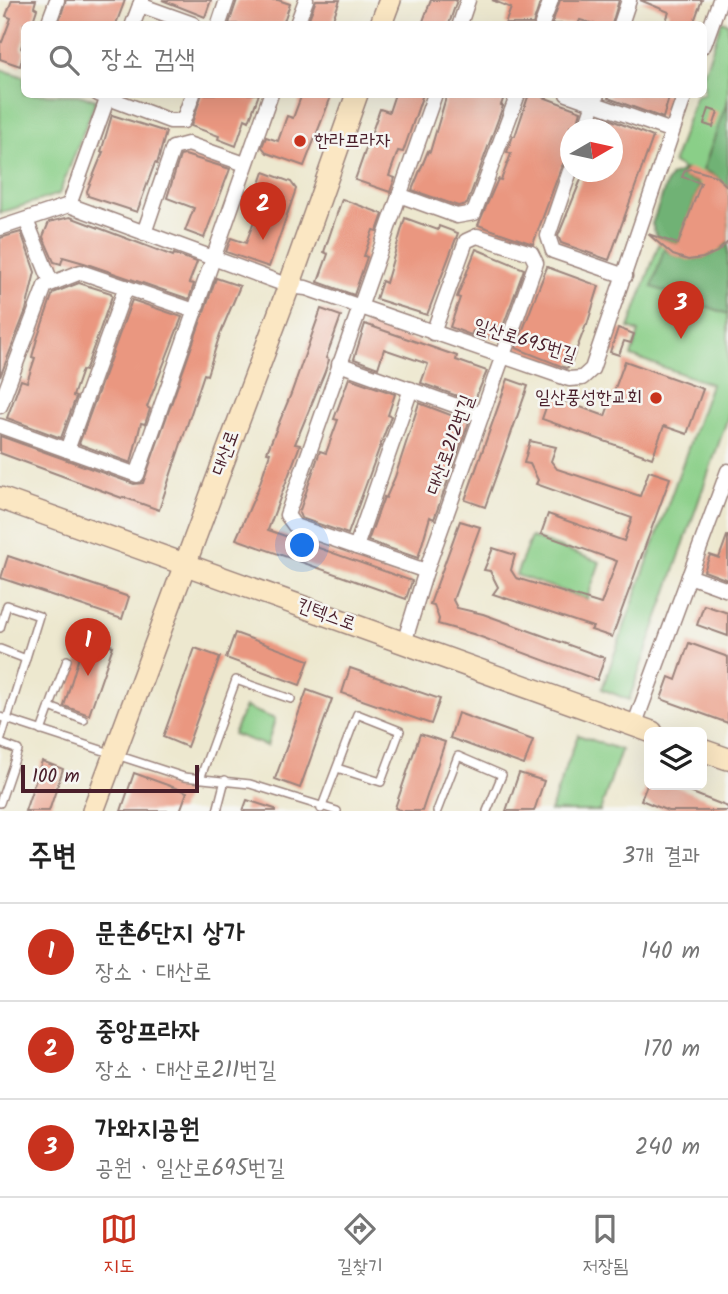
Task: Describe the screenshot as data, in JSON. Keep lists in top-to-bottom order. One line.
{"streets":{"main road":["대산로","킨텍스로"],"street":["일산로695번길","대산로212번길"]},"crossings":[["일산로695번길","대산로212번길"],["일산로695번길","대산로"],["대산로212번길","킨텍스로"],["대산로","킨텍스로"]],"places":["한라프라자","일산풍성한교회"],"scale_bar":"100 m","north":"right","page":{"search":"장소 검색","pins":["2","3","1"],"scale":"100 m","heading":["주변","3개 결과"],"list":[{"mark":"1","name":"문촌6단지 상가","note":"장소 · 대산로","value":"140 m"},{"mark":"2","name":"중앙프라자","note":"장소 · 대산로211번길","value":"170 m"},{"mark":"3","name":"가와지공원","note":"공원 · 일산로695번길","value":"240 m"}],"nav":["지도","길찾기","저장됨"]}}
